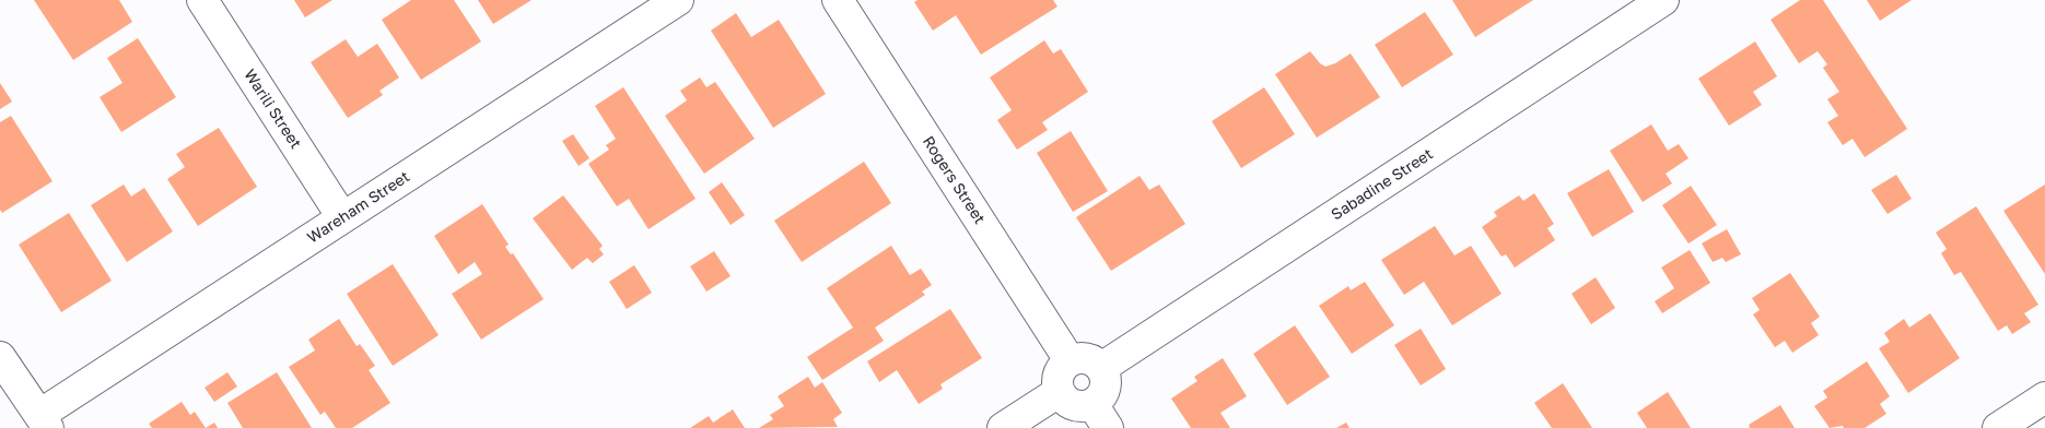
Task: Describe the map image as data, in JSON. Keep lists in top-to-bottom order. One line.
{"streets":{"street":["Warili Street","Rogers Street","Sabadine Street","Wareham Street"]},"crossings":[["Warili Street","Wareham Street"]]}
